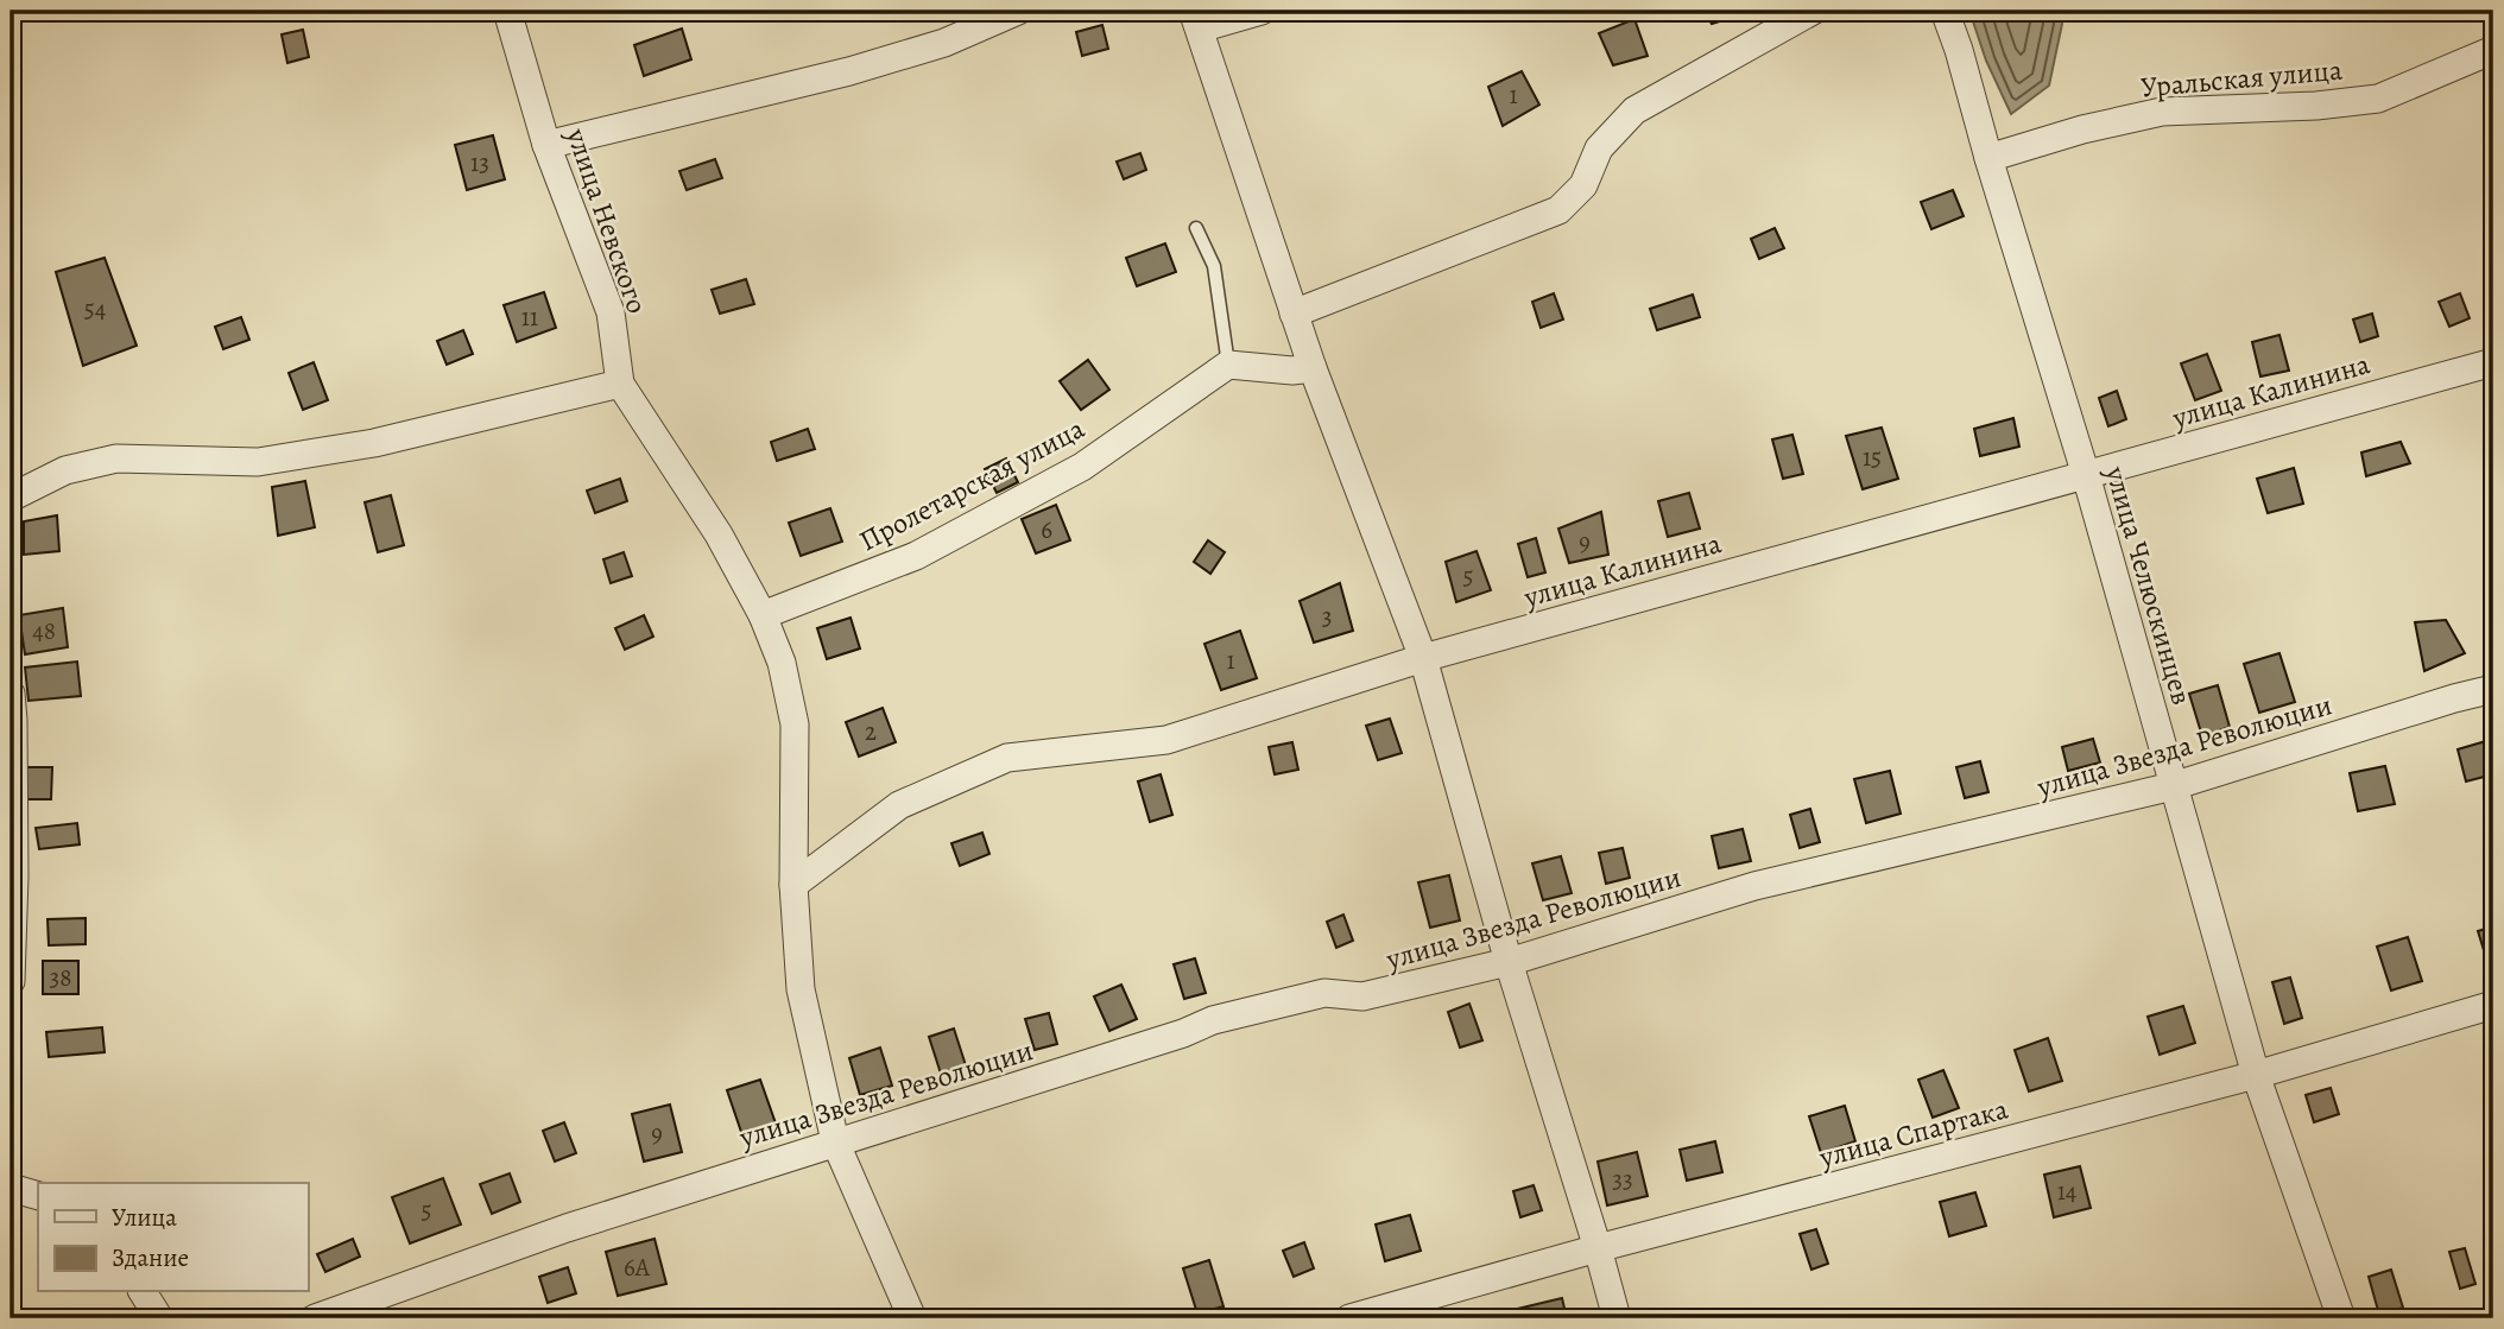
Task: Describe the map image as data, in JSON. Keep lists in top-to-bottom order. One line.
{"streets":{"street":["Уральская улица","улица Невского","улица Калинина","Пролетарская улица","улица Челюскинцев","улица Звезда Революции","улица Спартака"]},"crossings":[["Уральская улица","улица Челюскинцев"],["улица Невского","улица Калинина"],["улица Невского","Пролетарская улица"],["улица Невского","улица Звезда Революции"],["улица Калинина","улица Челюскинцев"],["улица Челюскинцев","улица Звезда Революции"],["улица Челюскинцев","улица Спартака"]],"house_numbers":["1","13","54","11","15","6","9","5","3","48","1","2","38","9","33","14","5","6А"],"legend":["Улица","Здание"]}
